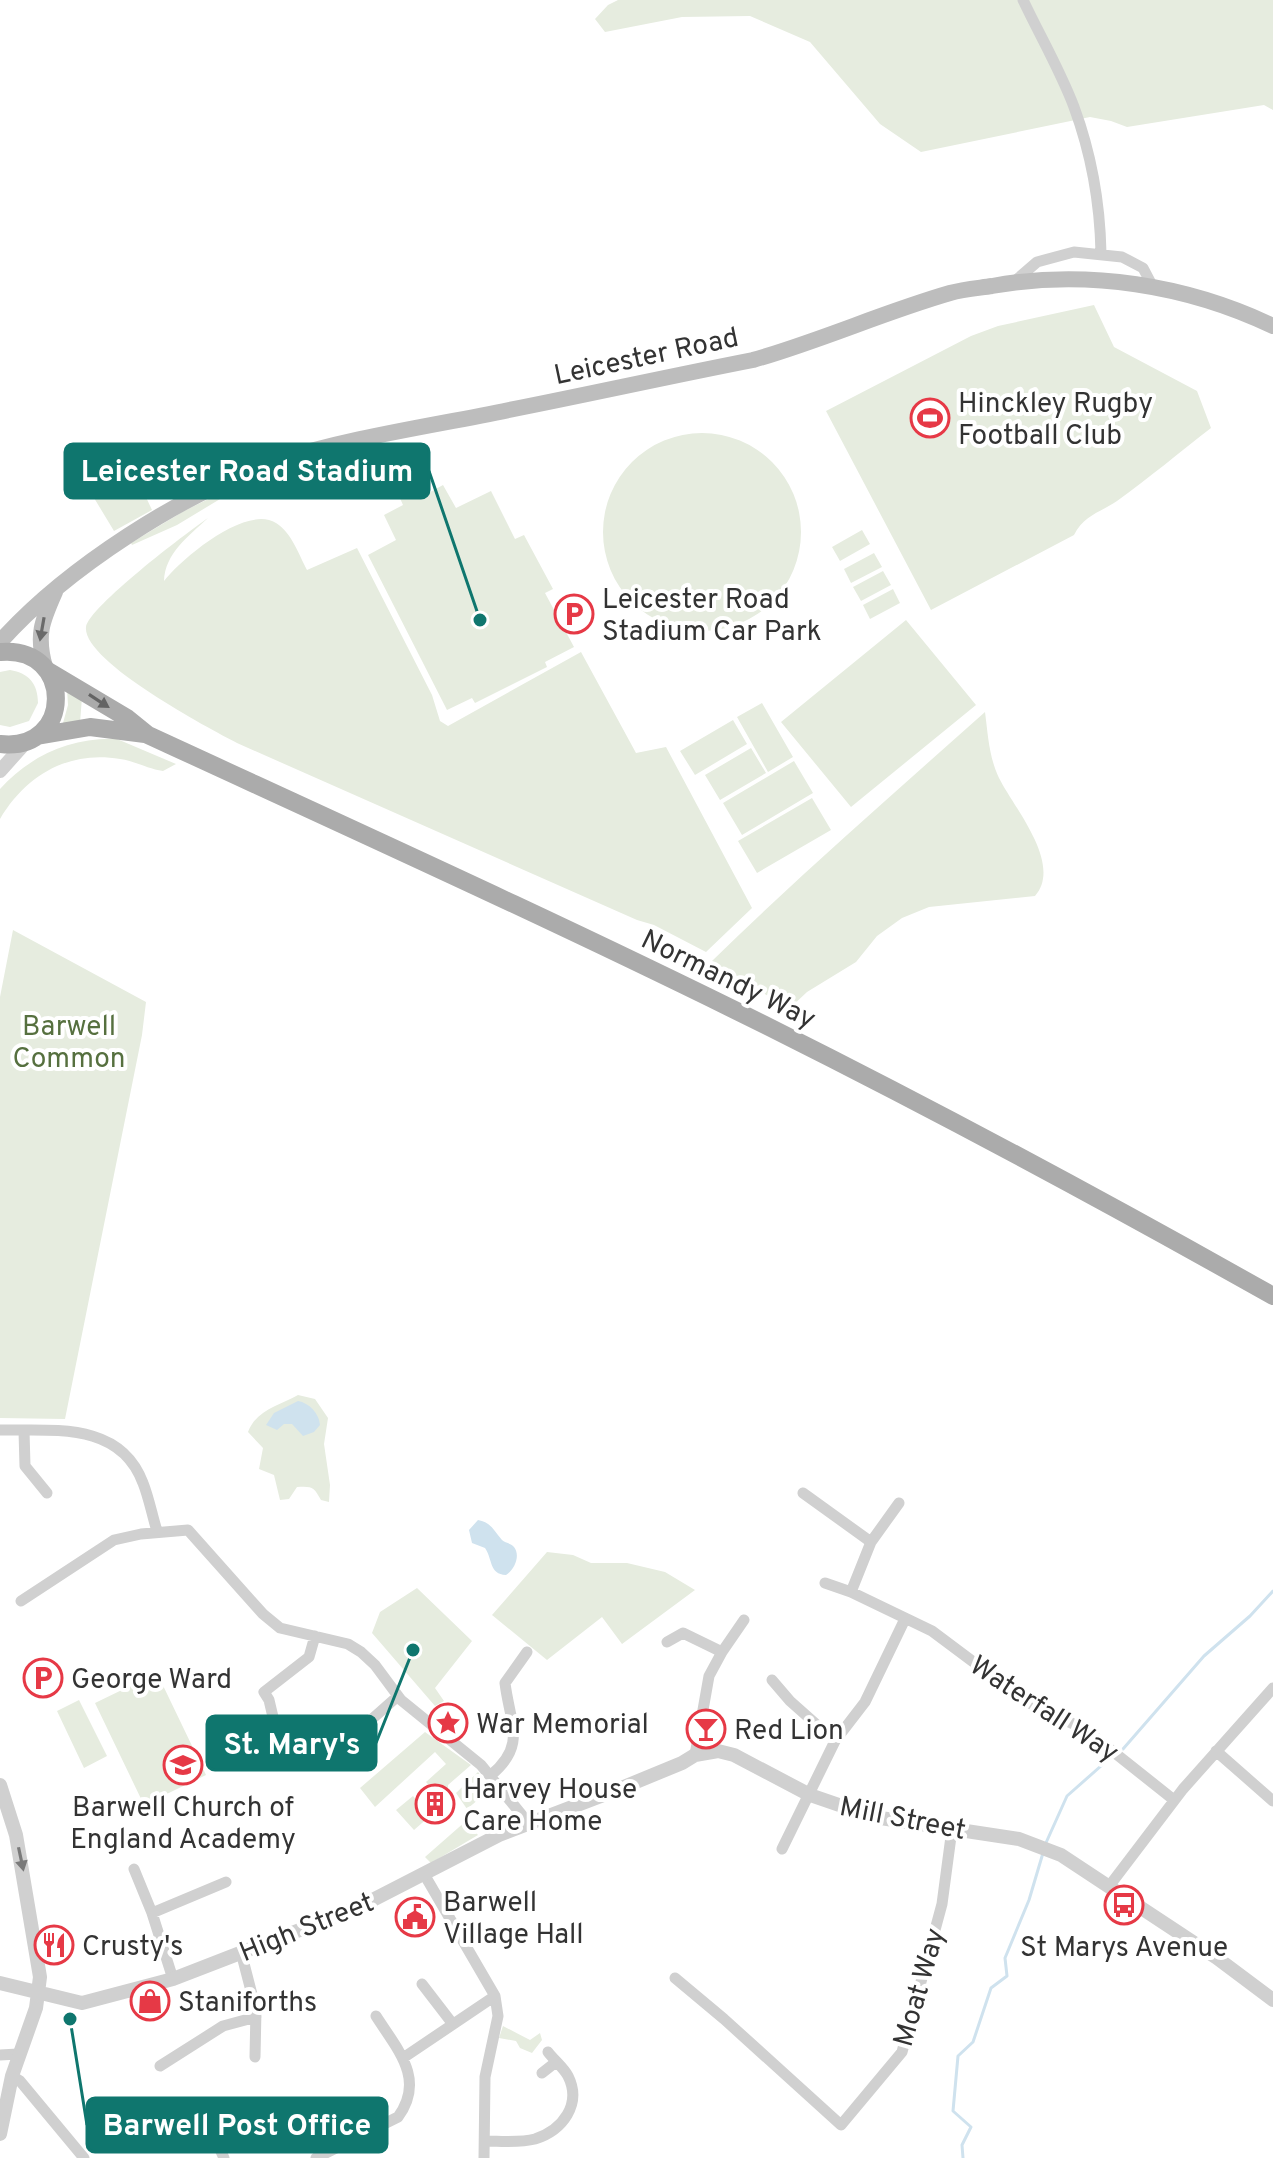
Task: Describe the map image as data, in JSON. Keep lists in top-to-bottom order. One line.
{"streets":{"main road":["Leicester Road","Normandy Way"],"street":["Waterfall Way","Mill Street","High Street","Moat Way"]},"crossings":[["Mill Street","High Street"],["Mill Street","Moat Way"]],"parks":["Barwell Common"],"places":{"sports":["Hinckley Rugby Football Club"],"parking":["Leicester Road Stadium Car Park","George Ward"],"other":["Leicester Road Stadium","St. Mary's","Barwell Post Office"],"place":["War Memorial"],"bar":["Red Lion"],"school or university":["Barwell Church of England Academy"],"building":["Harvey House Care Home"],"bus stop":["St Marys Avenue"],"public building":["Barwell Village Hall"],"restaurant":["Crusty's"],"shop":["Staniforths"]}}
